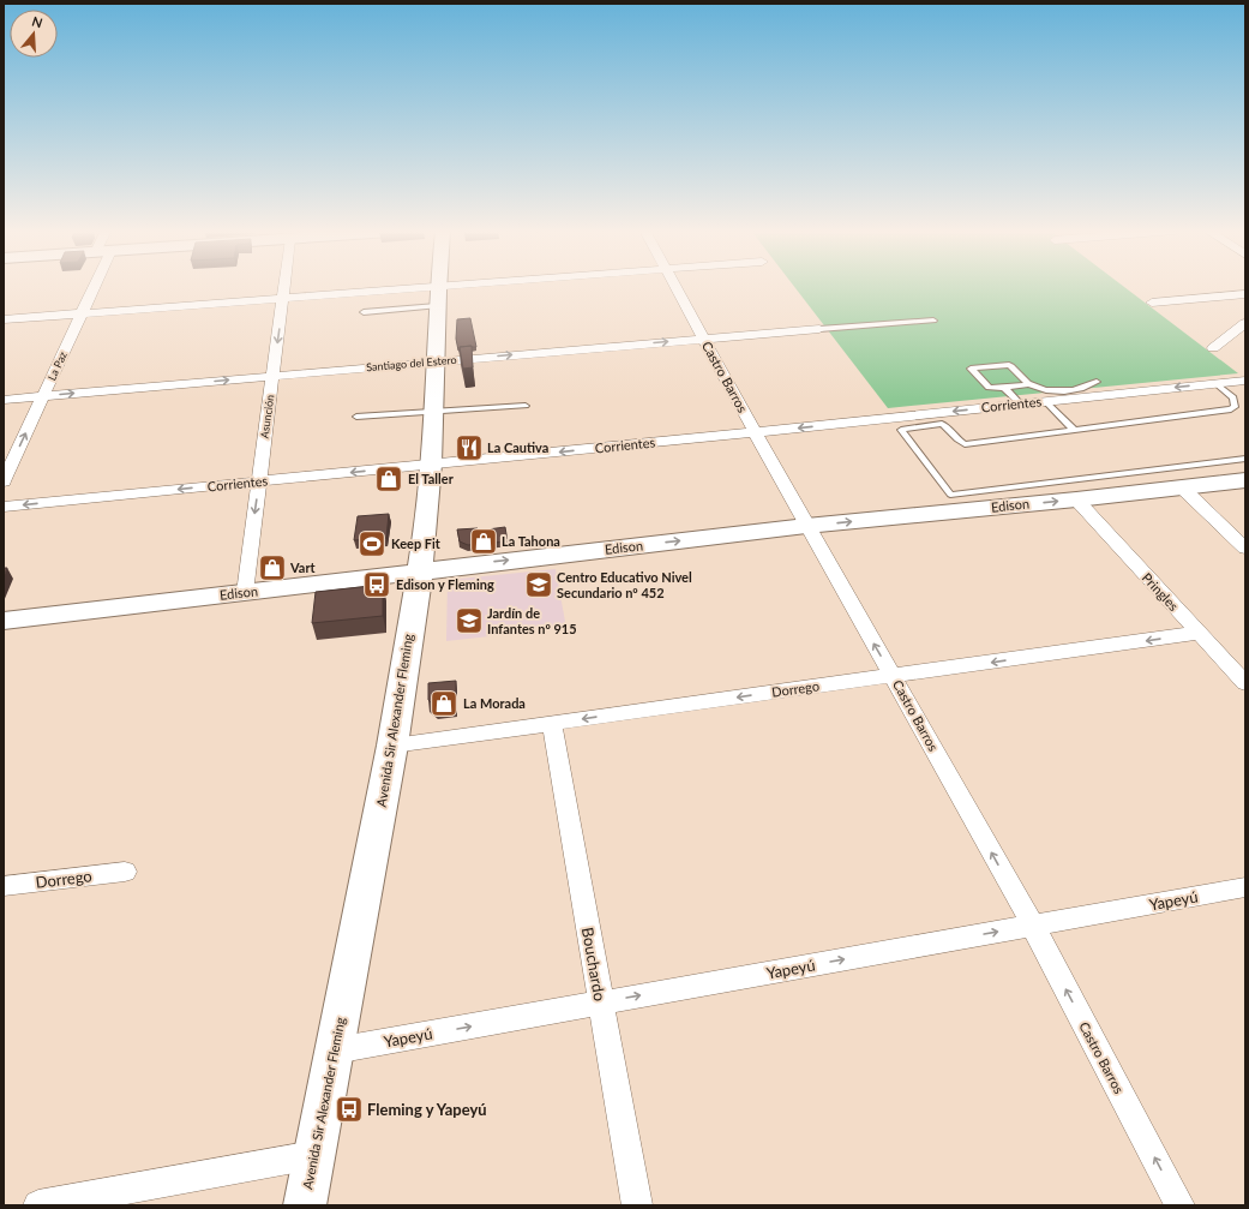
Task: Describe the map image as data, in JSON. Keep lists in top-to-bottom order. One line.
{"streets":{"street":["Santiago del Estero","La Paz","Castro Barros","Corrientes","Asunción","Edison","Pringles","Dorrego","Avenida Sir Alexander Fleming","Yapeyú","Bouchardo"]},"crossings":[["Santiago del Estero","La Paz"],["Santiago del Estero","Castro Barros"],["Santiago del Estero","Asunción"],["Santiago del Estero","Avenida Sir Alexander Fleming"],["Castro Barros","Corrientes"],["Castro Barros","Edison"],["Castro Barros","Dorrego"],["Castro Barros","Yapeyú"],["Corrientes","Asunción"],["Corrientes","Avenida Sir Alexander Fleming"],["Asunción","Edison"],["Edison","Pringles"],["Edison","Avenida Sir Alexander Fleming"],["Pringles","Dorrego"],["Dorrego","Avenida Sir Alexander Fleming"],["Dorrego","Bouchardo"],["Avenida Sir Alexander Fleming","Yapeyú"],["Yapeyú","Bouchardo"]],"one_way":["La Paz","Castro Barros","Corrientes","Asunción","Edison","Dorrego","Yapeyú"],"places":{"restaurant":["La Cautiva"],"shop":["El Taller","La Tahona","Vart","La Morada"],"sports":["Keep Fit"],"bus stop":["Edison y Fleming","Fleming y Yapeyú"],"school or university":["Centro Educativo Nivel Secundario nº 452","Jardín de Infantes nº 915"]},"north":"top"}
